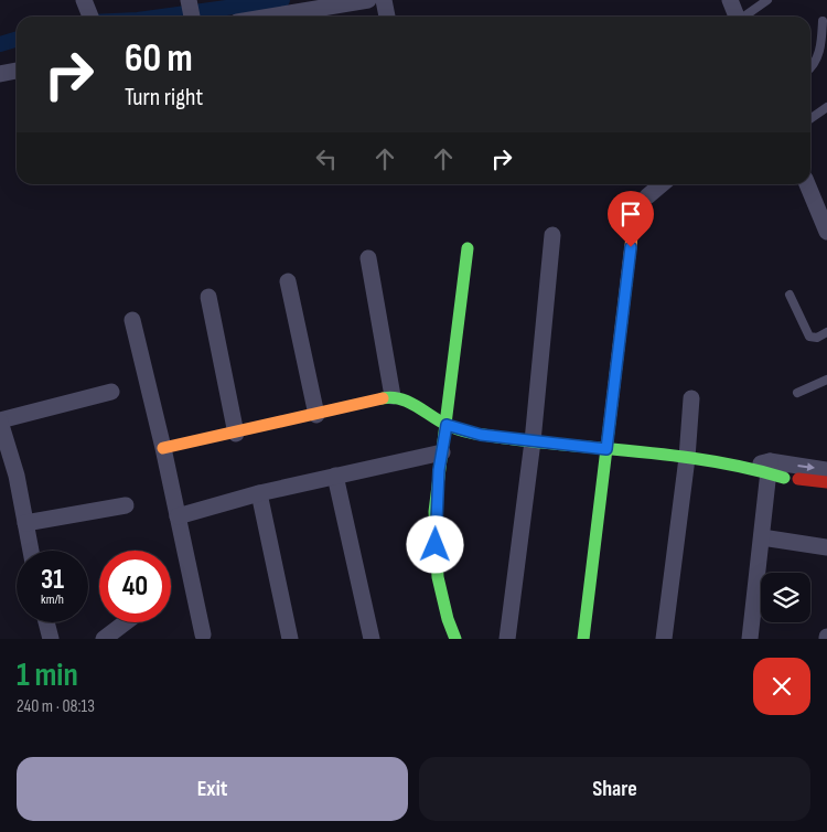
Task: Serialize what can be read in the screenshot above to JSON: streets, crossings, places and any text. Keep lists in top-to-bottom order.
{
  "page": {
    "turn": ["60 m", "Turn right"],
    "speed": "31 km/h",
    "limit": "40",
    "heading": ["1 min", "240 m · 08:13"],
    "buttons": ["Exit", "Share"]
  }
}
